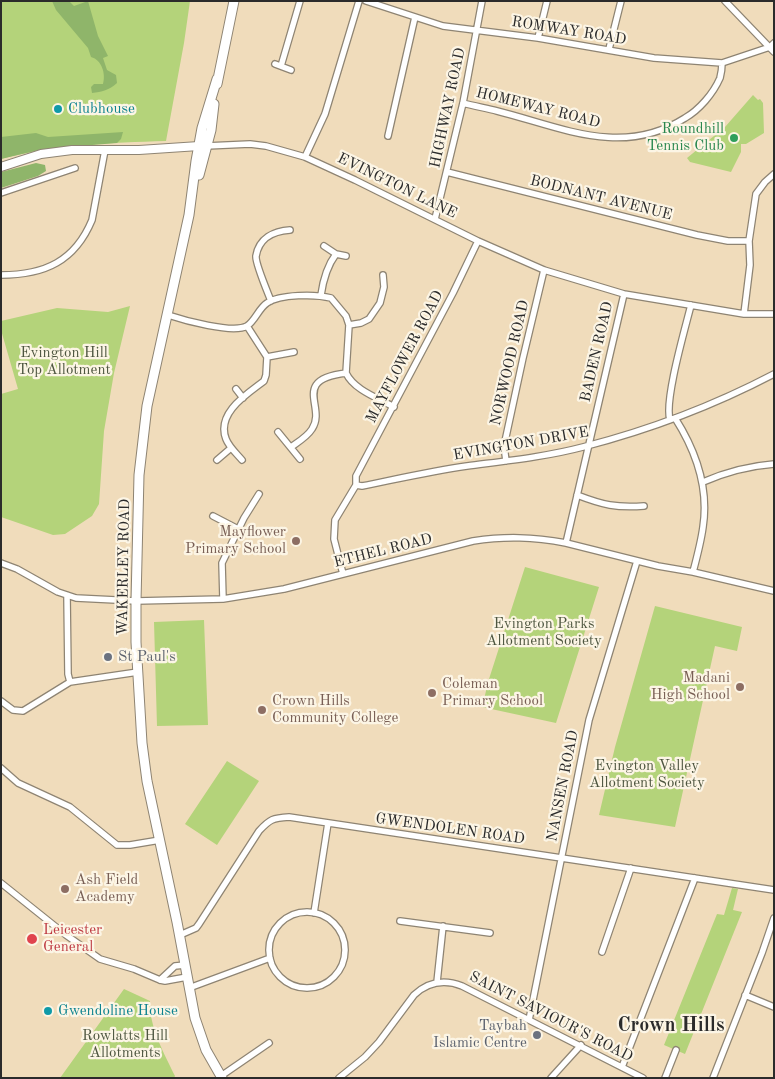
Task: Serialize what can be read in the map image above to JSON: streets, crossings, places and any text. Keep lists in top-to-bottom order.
{
  "streets": {
    "highway": ["WAKERLEY ROAD"],
    "main road": ["EVINGTON LANE"],
    "street": [
      "ROMWAY ROAD",
      "HIGHWAY ROAD",
      "HOMEWAY ROAD",
      "BODNANT AVENUE",
      "BADEN ROAD",
      "MAYFLOWER ROAD",
      "NORWOOD ROAD",
      "EVINGTON DRIVE",
      "ETHEL ROAD",
      "NANSEN ROAD",
      "GWENDOLEN ROAD",
      "SAINT SAVIOUR'S ROAD"
    ]
  },
  "crossings": [
    ["ROMWAY ROAD", "HIGHWAY ROAD"],
    ["ROMWAY ROAD", "HOMEWAY ROAD"],
    ["HIGHWAY ROAD", "HOMEWAY ROAD"],
    ["HIGHWAY ROAD", "EVINGTON LANE"],
    ["HIGHWAY ROAD", "BODNANT AVENUE"],
    ["EVINGTON LANE", "BADEN ROAD"],
    ["EVINGTON LANE", "MAYFLOWER ROAD"],
    ["EVINGTON LANE", "NORWOOD ROAD"],
    ["EVINGTON LANE", "WAKERLEY ROAD"],
    ["BADEN ROAD", "EVINGTON DRIVE"],
    ["BADEN ROAD", "ETHEL ROAD"],
    ["MAYFLOWER ROAD", "EVINGTON DRIVE"],
    ["NORWOOD ROAD", "EVINGTON DRIVE"],
    ["ETHEL ROAD", "WAKERLEY ROAD"],
    ["ETHEL ROAD", "NANSEN ROAD"],
    ["WAKERLEY ROAD", "GWENDOLEN ROAD"],
    ["NANSEN ROAD", "GWENDOLEN ROAD"],
    ["NANSEN ROAD", "SAINT SAVIOUR'S ROAD"]
  ],
  "districts": ["Crown Hills"],
  "parks": [
    "Evington Hill Top Allotment",
    "Evington Parks Allotment Society",
    "Evington Valley Allotment Society",
    "Rowlatts Hill Allotments"
  ],
  "places": [
    "Clubhouse",
    "Roundhill Tennis Club",
    "Mayflower Primary School",
    "St Paul's",
    "Madani High School",
    "Coleman Primary School",
    "Crown Hills Community College",
    "Ash Field Academy",
    "Leicester General",
    "Gwendoline House",
    "Taybah Islamic Centre"
  ]
}
